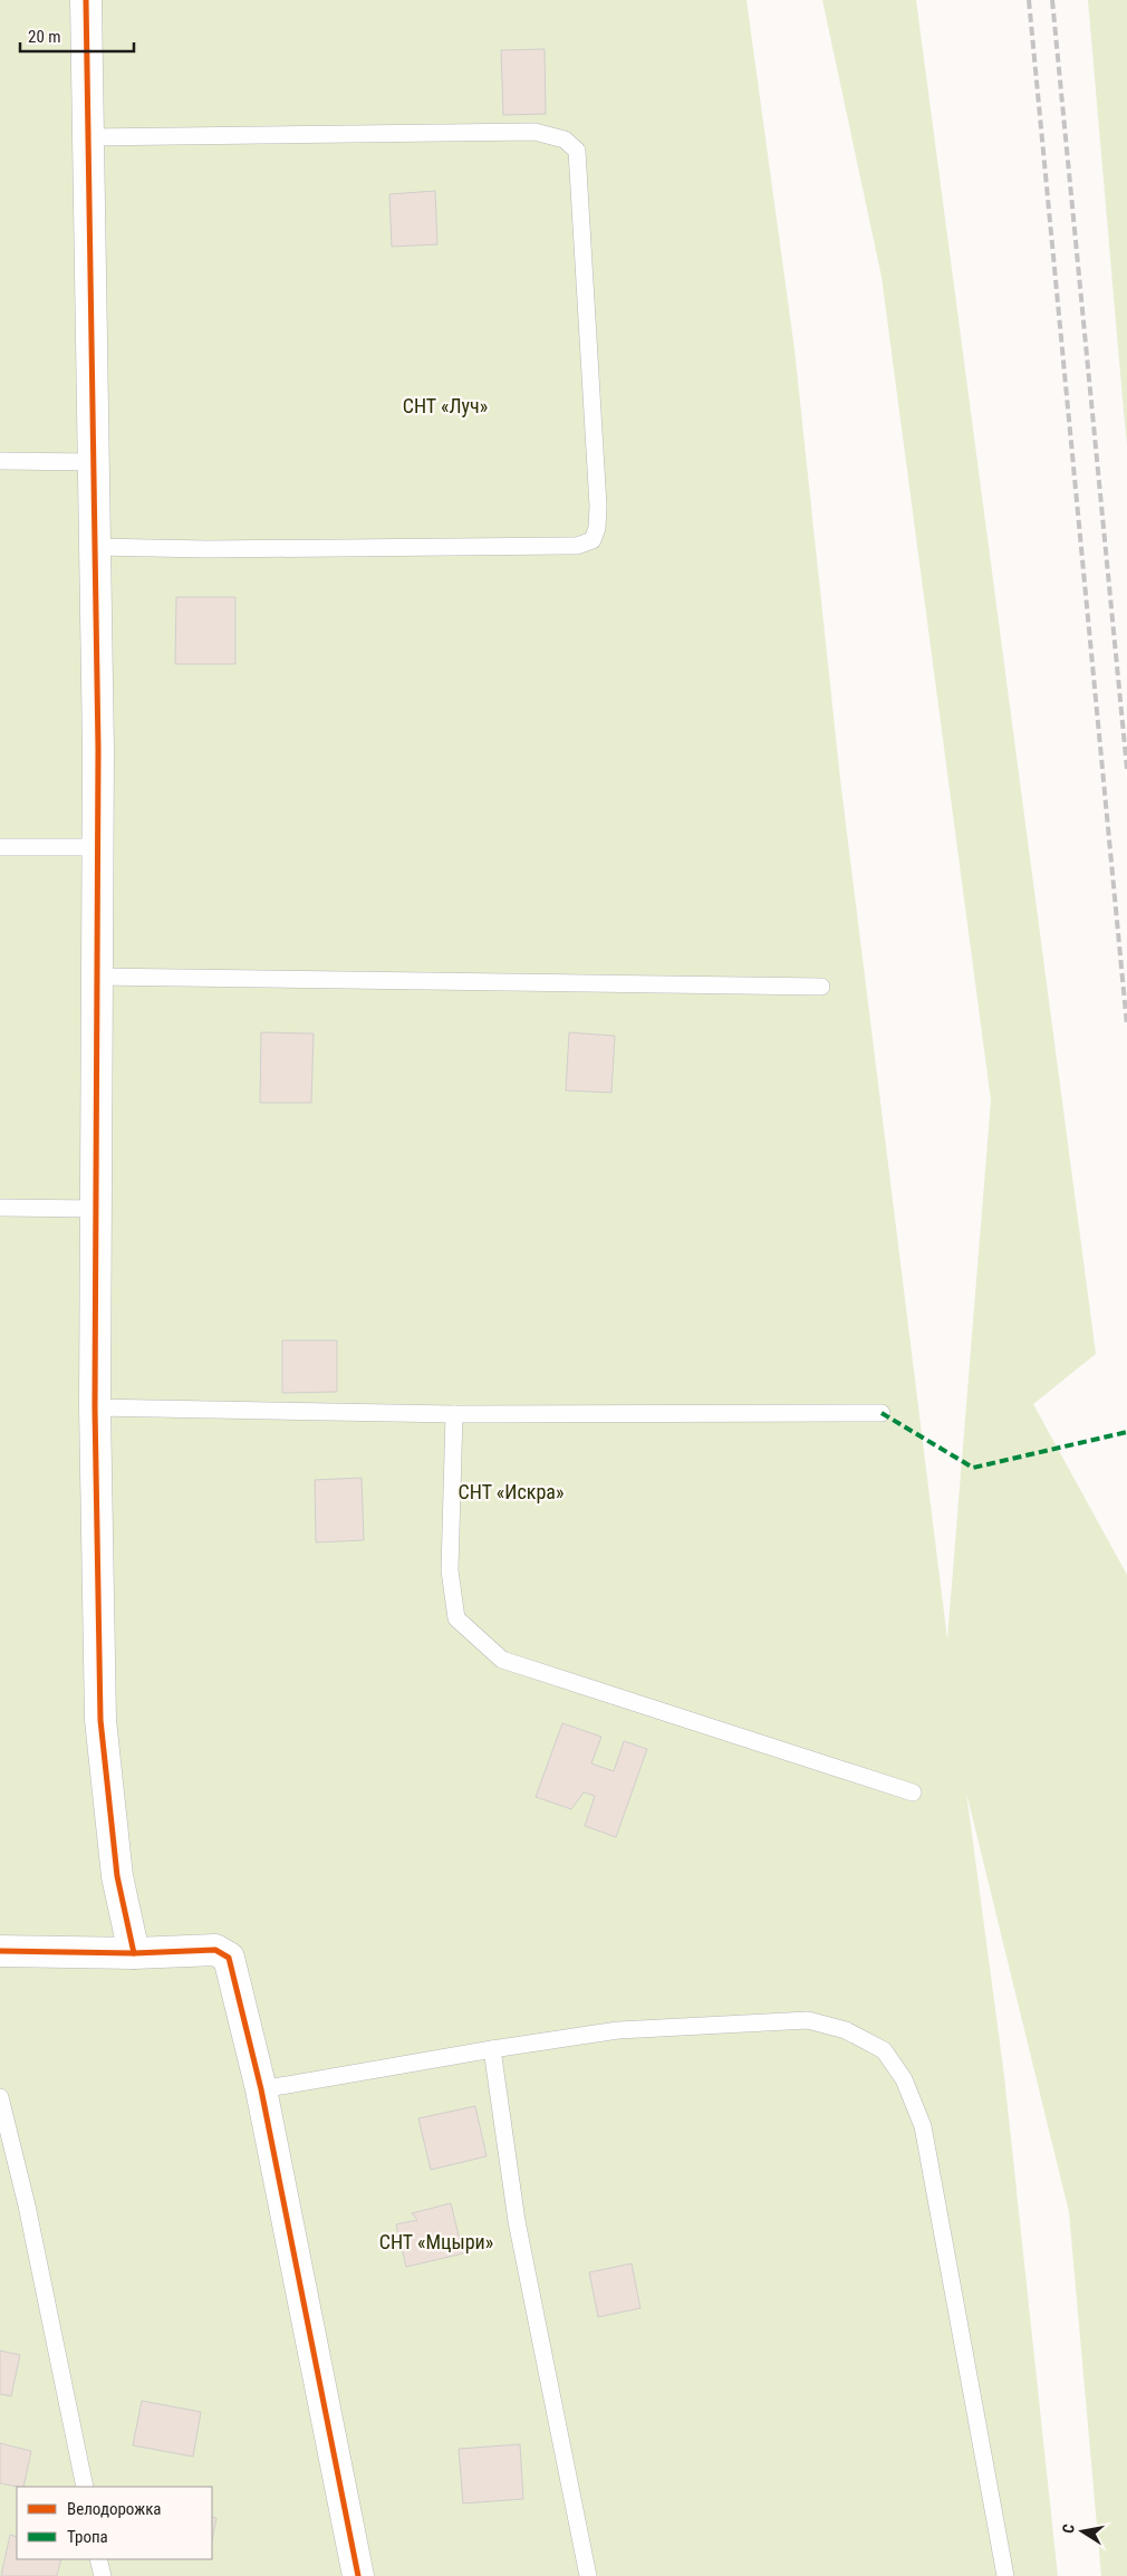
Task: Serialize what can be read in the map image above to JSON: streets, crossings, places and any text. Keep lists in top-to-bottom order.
{
  "parks": ["СНТ «Луч»", "СНТ «Искра»", "СНТ «Мцыри»"],
  "legend": ["Велодорожка", "Тропа"],
  "scale_bar": "20 m",
  "north": "left"
}
